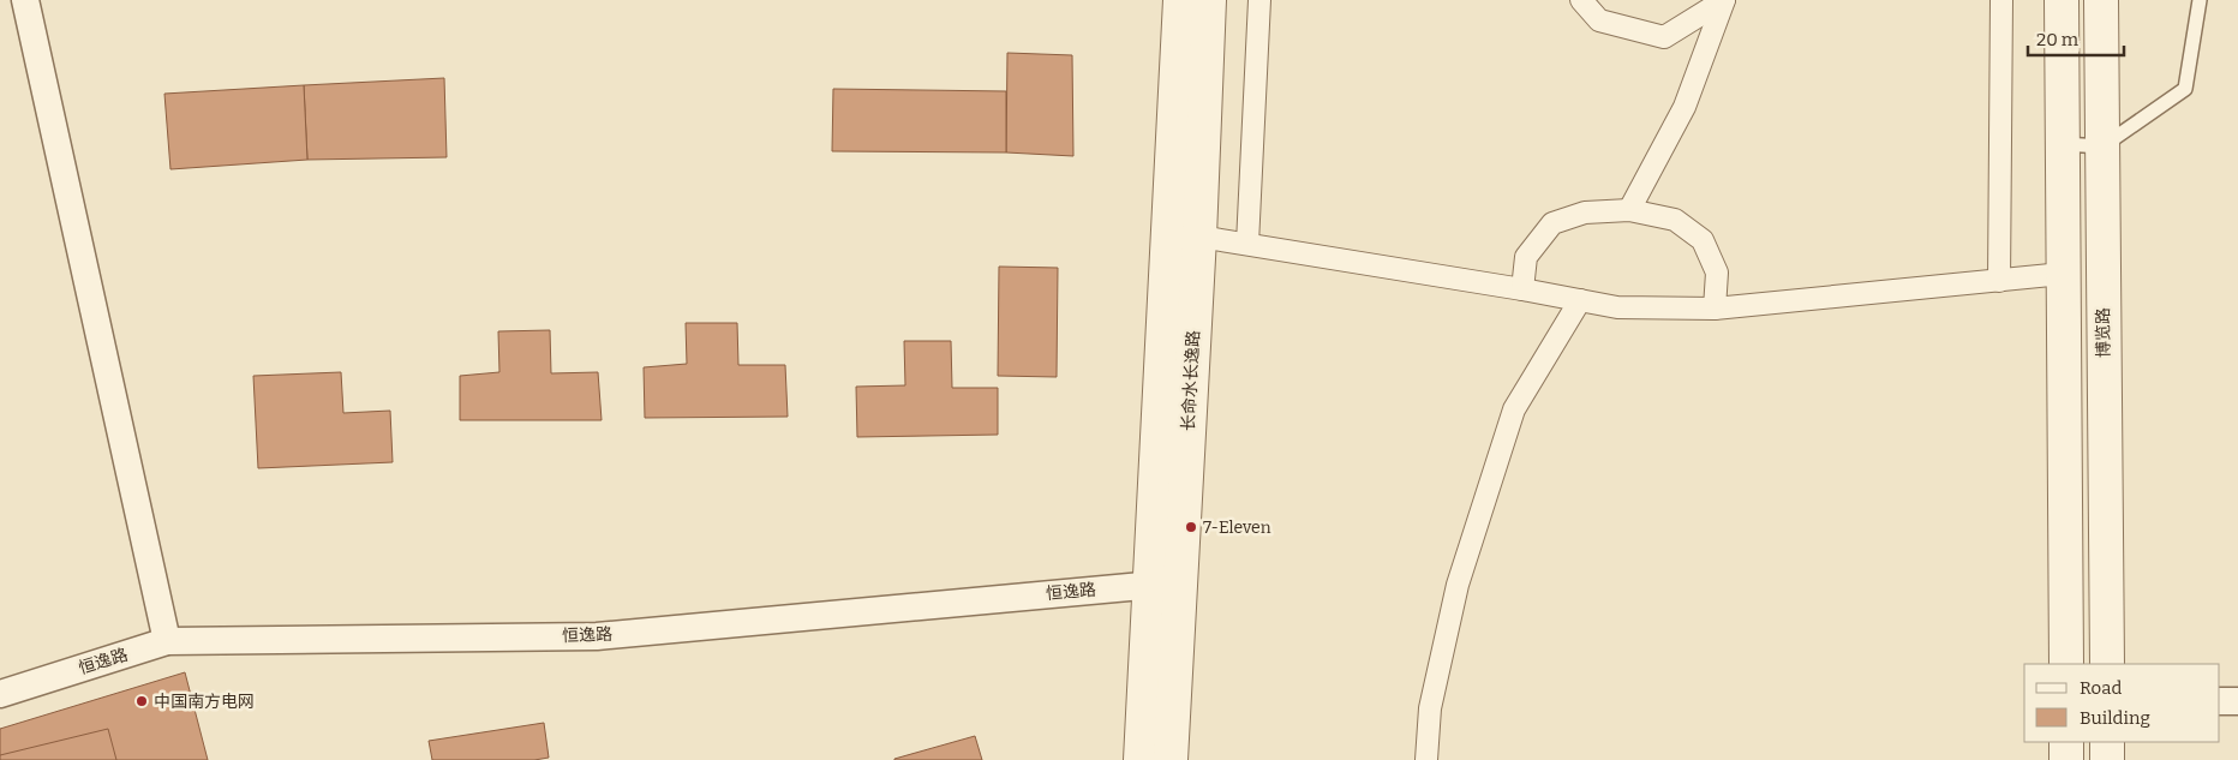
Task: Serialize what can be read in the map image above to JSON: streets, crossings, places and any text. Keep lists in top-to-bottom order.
{
  "streets": {
    "street": ["博览路", "长命水长逸路", "恒逸路"]
  },
  "crossings": [
    ["长命水长逸路", "恒逸路"]
  ],
  "places": ["7-Eleven", "中国南方电网"],
  "legend": ["Road", "Building"],
  "scale_bar": "20 m"
}
